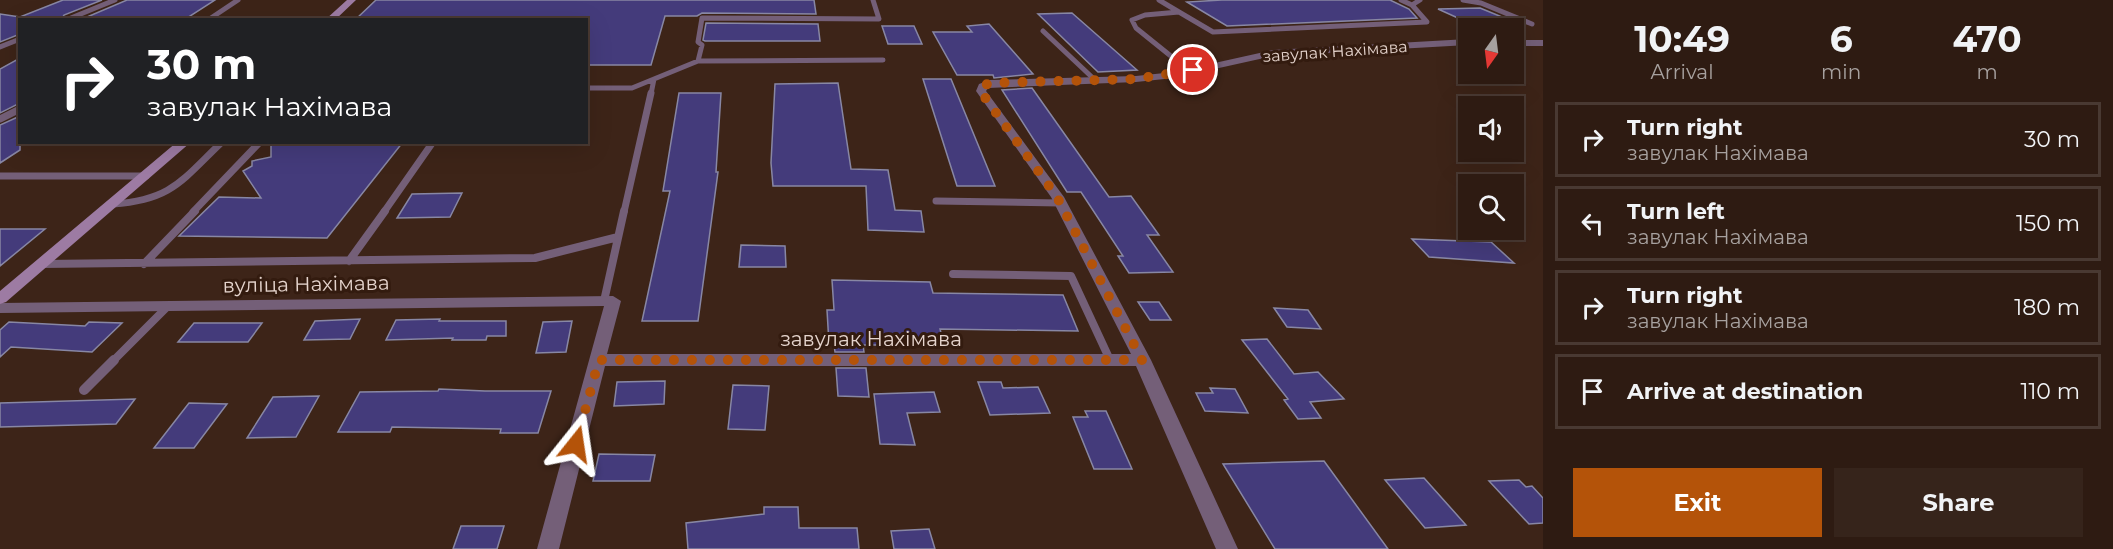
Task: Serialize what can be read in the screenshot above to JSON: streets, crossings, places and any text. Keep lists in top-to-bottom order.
{
  "streets": {
    "street": ["завулак Нахімава", "вуліца Нахімава"]
  },
  "north": "bottom",
  "page": {
    "eta": [
      "10:49",
      "Arrival",
      "6",
      "min",
      "470",
      "m"
    ],
    "turn": ["30 m", "завулак Нахімава"],
    "list": [
      {
        "name": "Turn right",
        "note": "завулак Нахімава",
        "value": "30 m"
      },
      {
        "name": "Turn left",
        "note": "завулак Нахімава",
        "value": "150 m"
      },
      {
        "name": "Turn right",
        "note": "завулак Нахімава",
        "value": "180 m"
      },
      {
        "name": "Arrive at destination",
        "value": "110 m"
      }
    ],
    "buttons": ["Exit", "Share"]
  }
}
